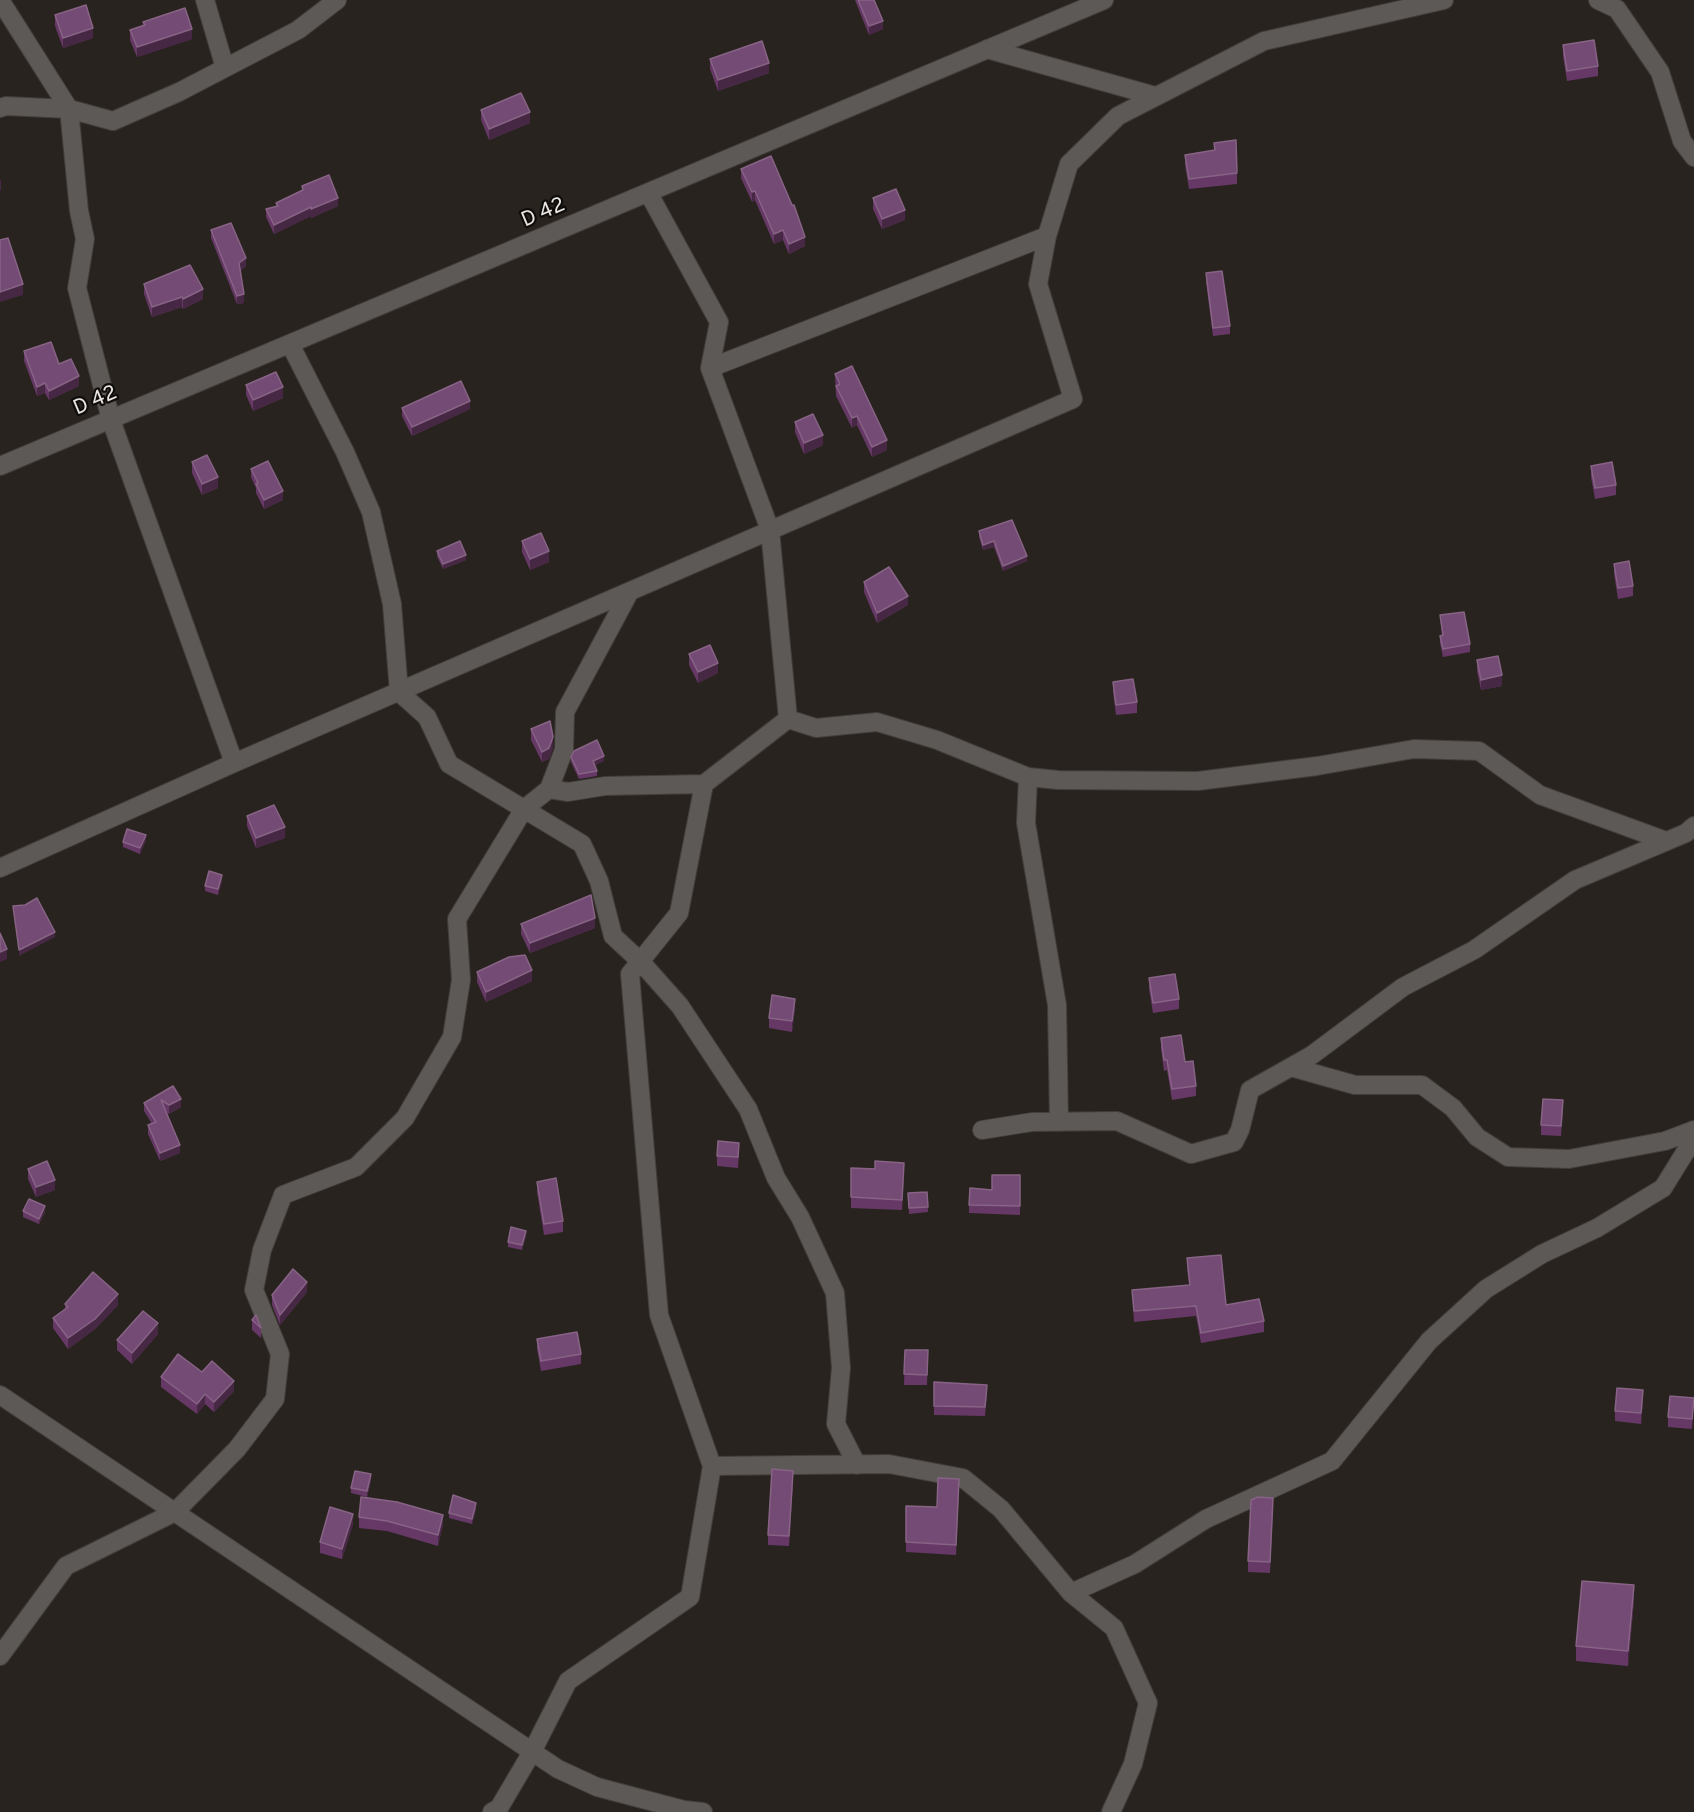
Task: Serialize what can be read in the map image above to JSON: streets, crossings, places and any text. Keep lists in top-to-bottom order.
{
  "streets": {
    "street": ["D 42"]
  }
}
